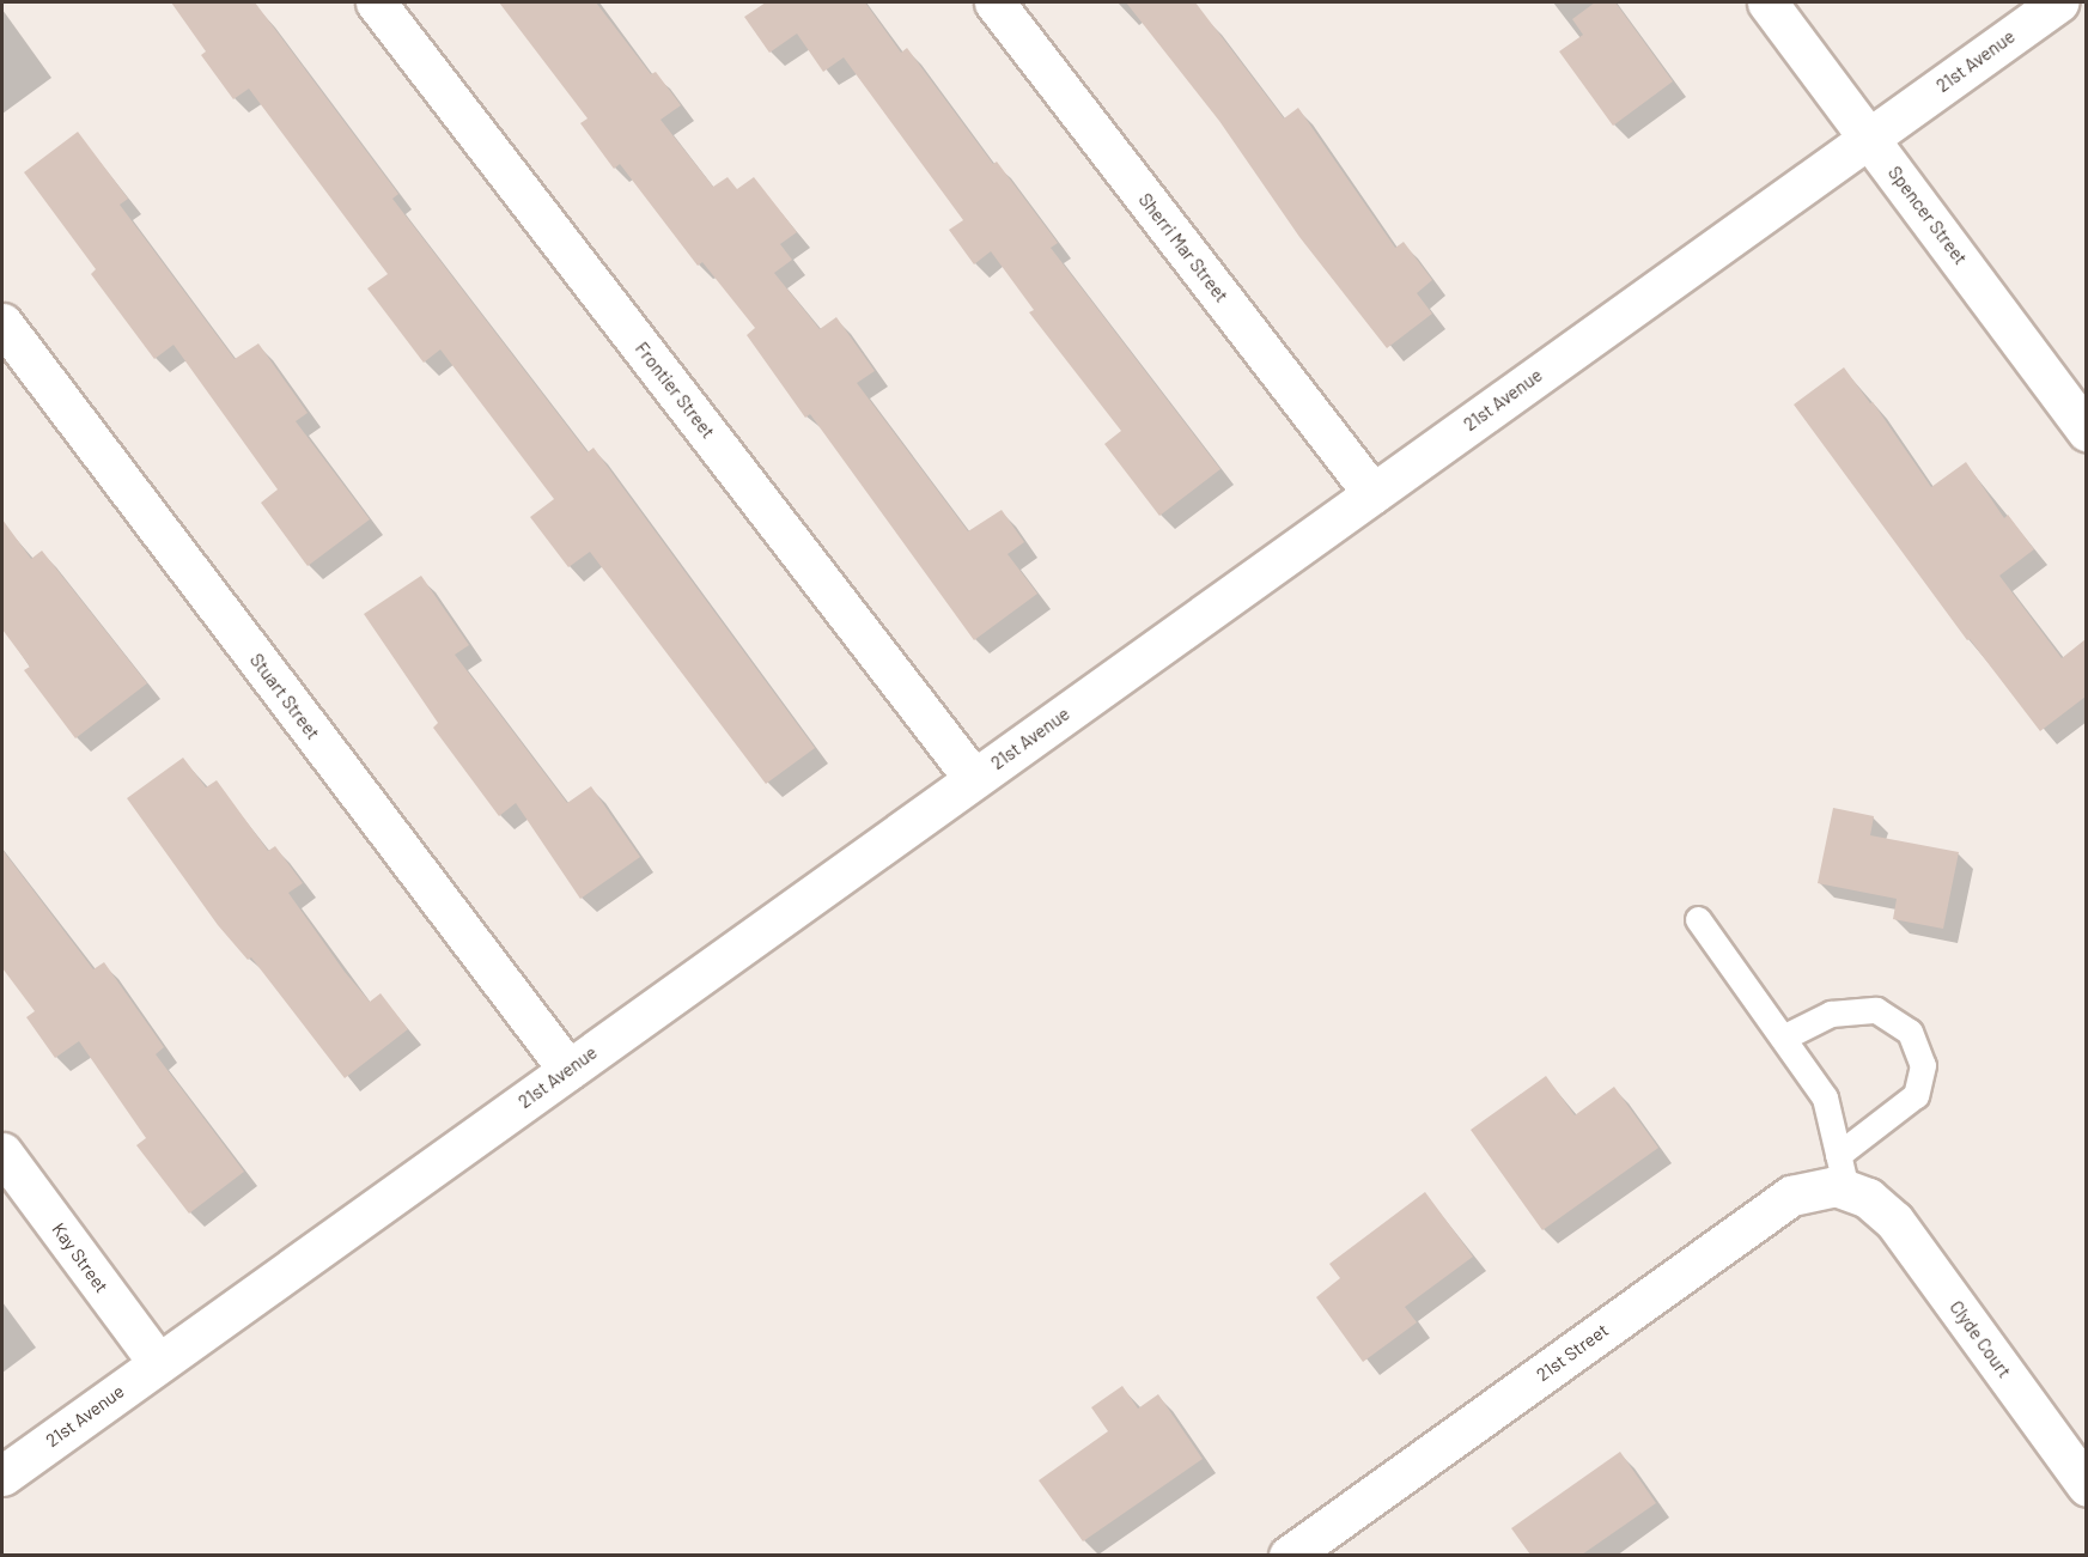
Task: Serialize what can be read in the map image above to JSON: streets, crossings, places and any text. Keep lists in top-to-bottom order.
{
  "streets": {
    "street": [
      "21st Avenue",
      "Spencer Street",
      "Sherri Mar Street",
      "Frontier Street",
      "Stuart Street",
      "Kay Street",
      "Clyde Court",
      "21st Street"
    ]
  },
  "crossings": [
    ["21st Avenue", "Spencer Street"],
    ["21st Avenue", "Sherri Mar Street"],
    ["21st Avenue", "Frontier Street"],
    ["21st Avenue", "Stuart Street"],
    ["21st Avenue", "Kay Street"],
    ["Clyde Court", "21st Street"]
  ]
}
